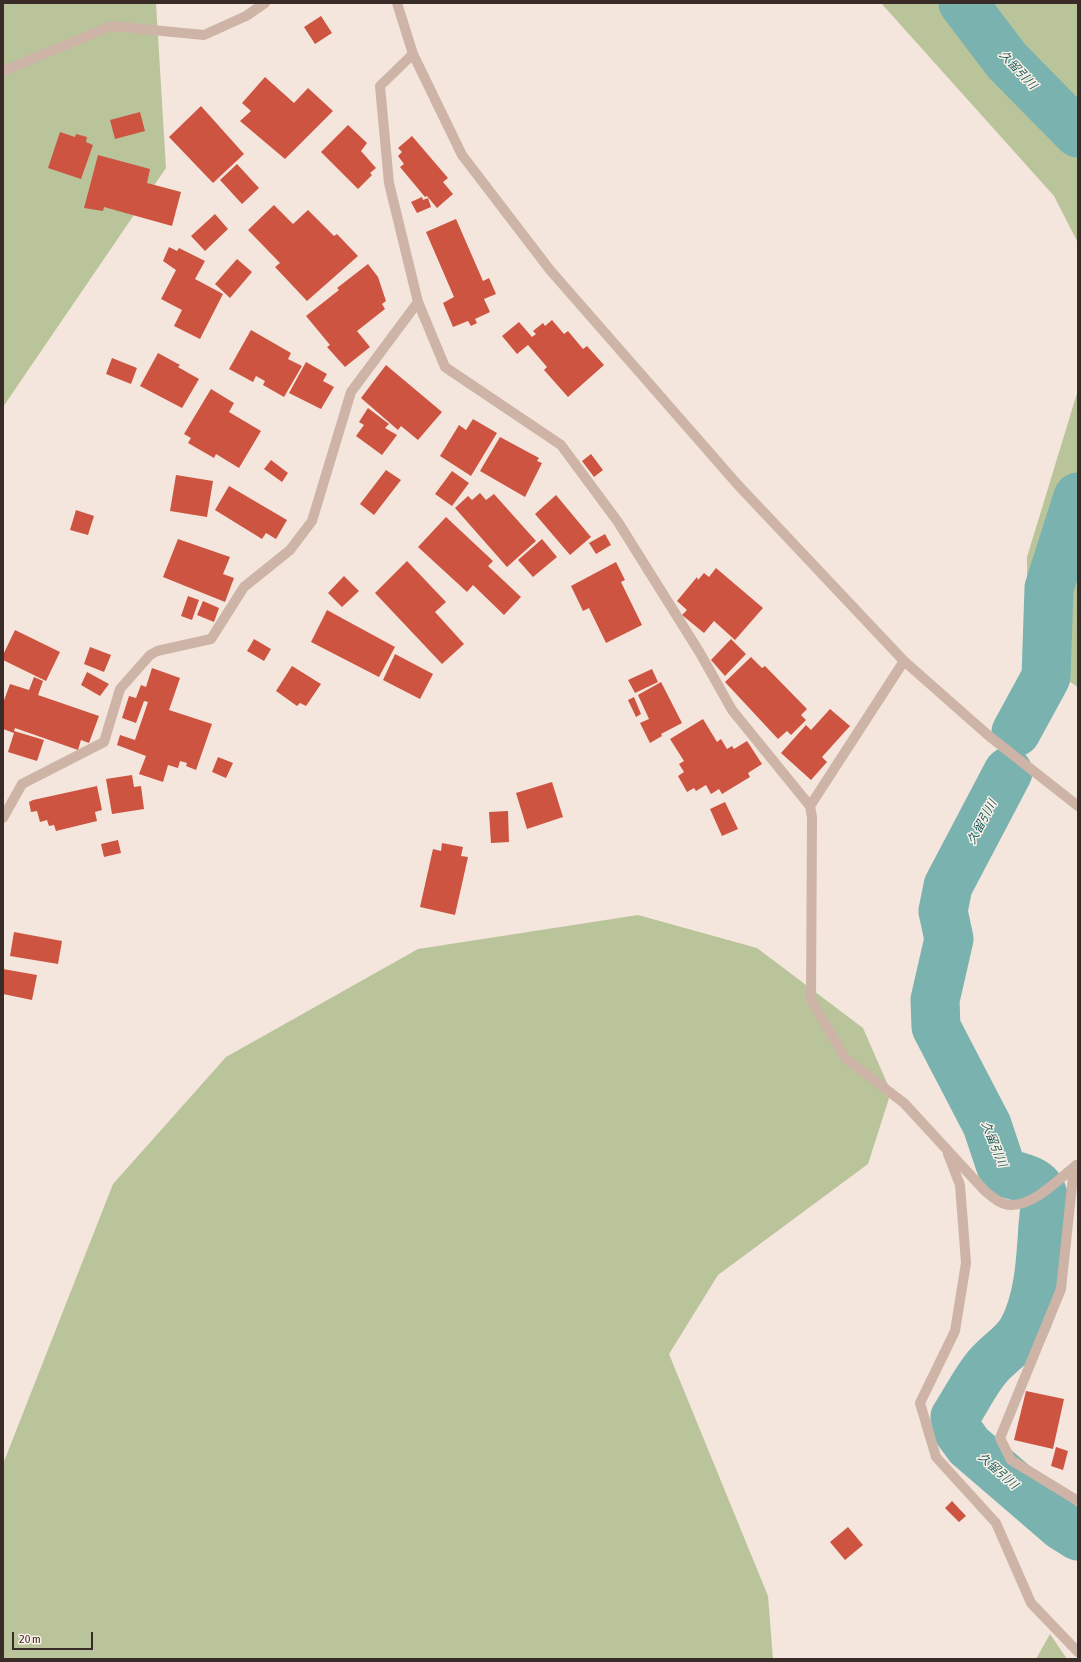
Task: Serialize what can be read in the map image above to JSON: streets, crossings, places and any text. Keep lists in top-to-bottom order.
{
  "water": ["久留引川"],
  "scale_bar": "20 m"
}
